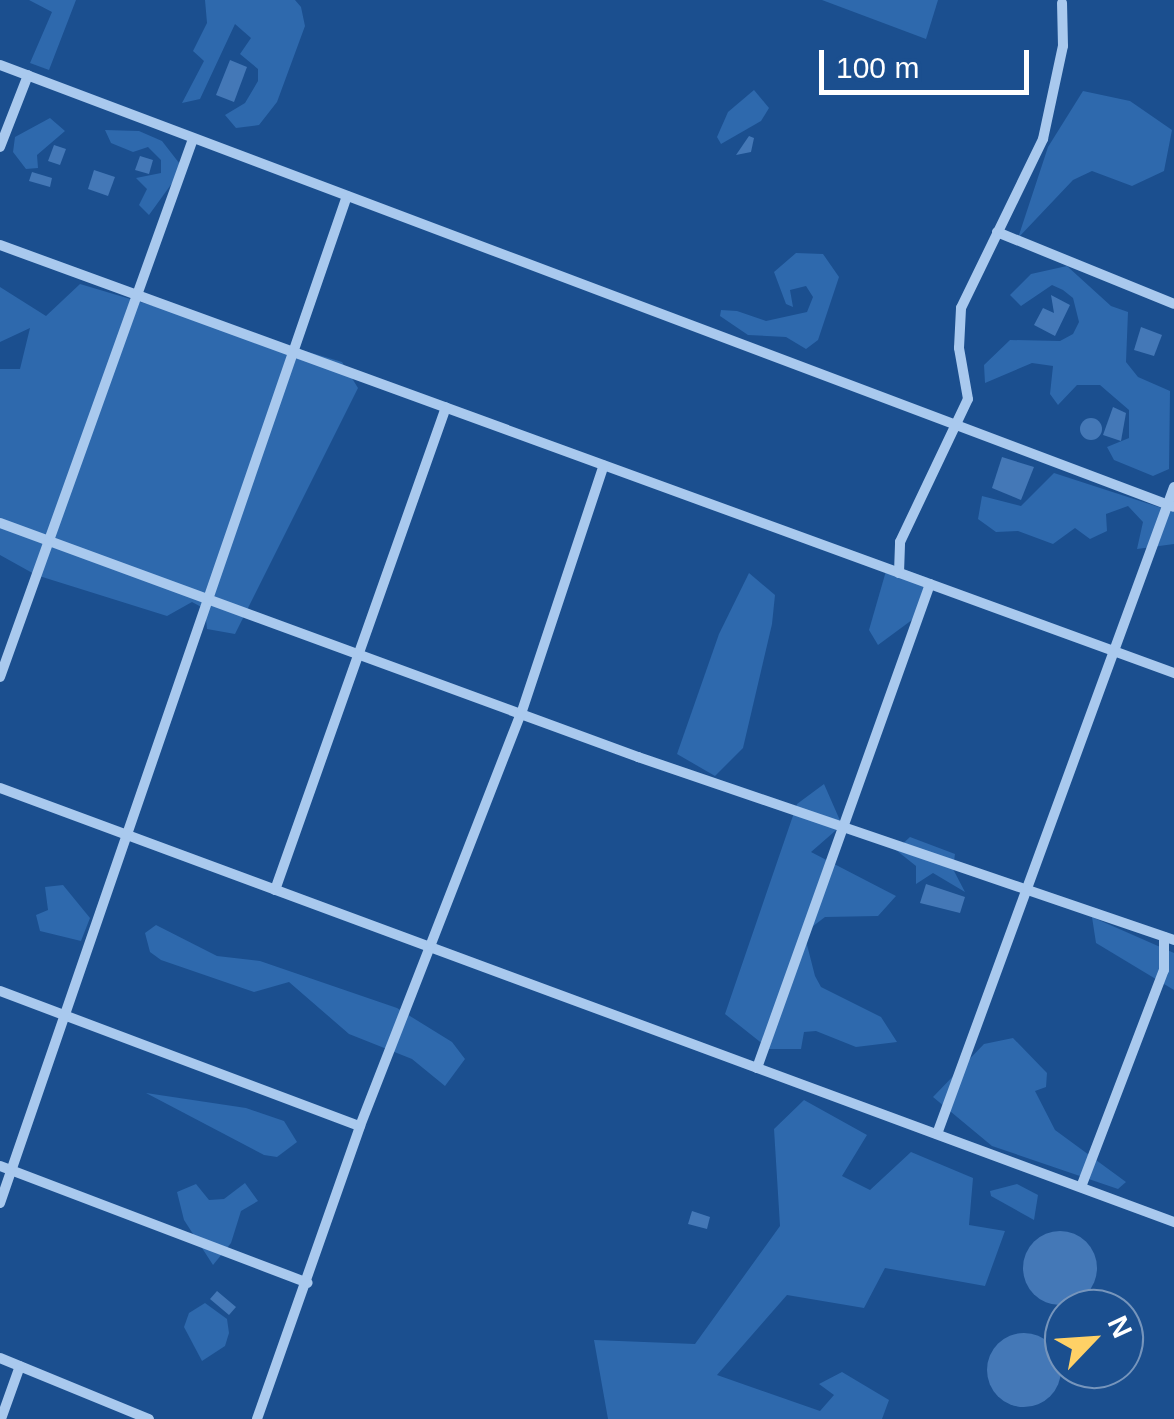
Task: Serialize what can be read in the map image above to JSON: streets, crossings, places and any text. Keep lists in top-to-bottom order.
{
  "scale_bar": "100 m",
  "north": "top right"
}
